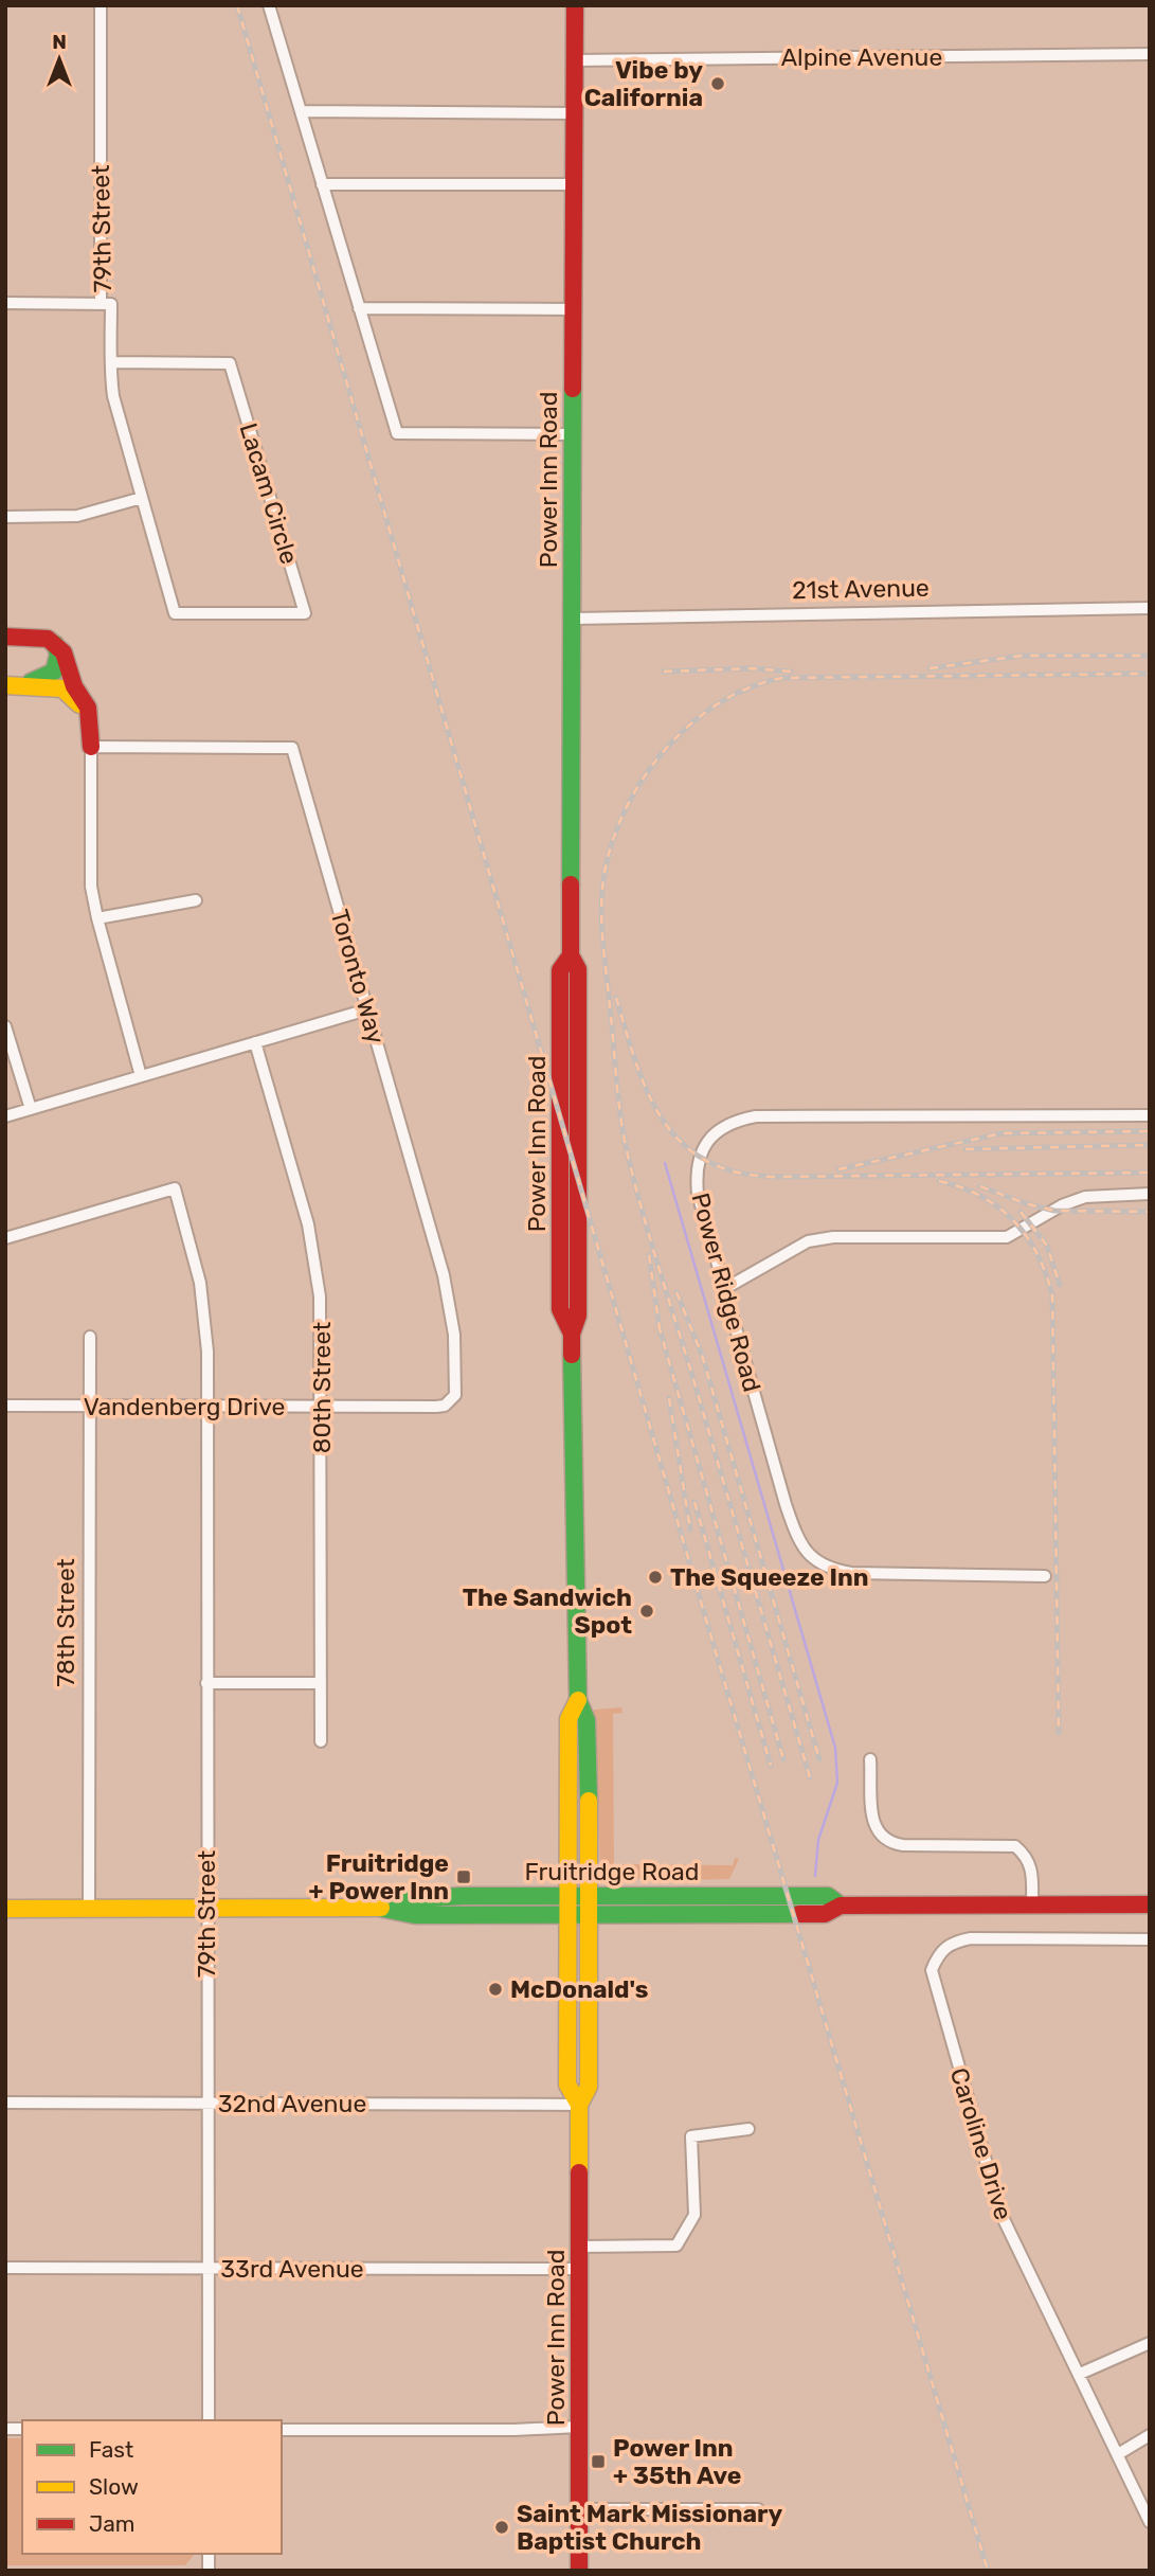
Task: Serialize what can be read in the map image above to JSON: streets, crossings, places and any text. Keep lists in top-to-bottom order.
{
  "streets": {
    "main road": ["Power Inn Road", "Fruitridge Road"],
    "street": [
      "Alpine Avenue",
      "79th Street",
      "Lacam Circle",
      "21st Avenue",
      "Toronto Way",
      "Power Ridge Road",
      "80th Street",
      "Vandenberg Drive",
      "78th Street",
      "32nd Avenue",
      "Caroline Drive",
      "33rd Avenue"
    ]
  },
  "crossings": [
    ["Alpine Avenue", "Power Inn Road"],
    ["79th Street", "Lacam Circle"],
    ["79th Street", "Vandenberg Drive"],
    ["79th Street", "Fruitridge Road"],
    ["79th Street", "32nd Avenue"],
    ["79th Street", "33rd Avenue"],
    ["Power Inn Road", "21st Avenue"],
    ["Power Inn Road", "Fruitridge Road"],
    ["Power Inn Road", "32nd Avenue"],
    ["Power Inn Road", "33rd Avenue"],
    ["Toronto Way", "Vandenberg Drive"],
    ["80th Street", "Vandenberg Drive"],
    ["Vandenberg Drive", "78th Street"],
    ["78th Street", "Fruitridge Road"]
  ],
  "places": {
    "other": [
      "Vibe by California",
      "The Squeeze Inn",
      "The Sandwich Spot",
      "McDonald's",
      "Saint Mark Missionary Baptist Church"
    ],
    "transit": ["Fruitridge + Power Inn", "Power Inn + 35th Ave"]
  },
  "legend": ["Fast", "Slow", "Jam"],
  "north": "top"
}
